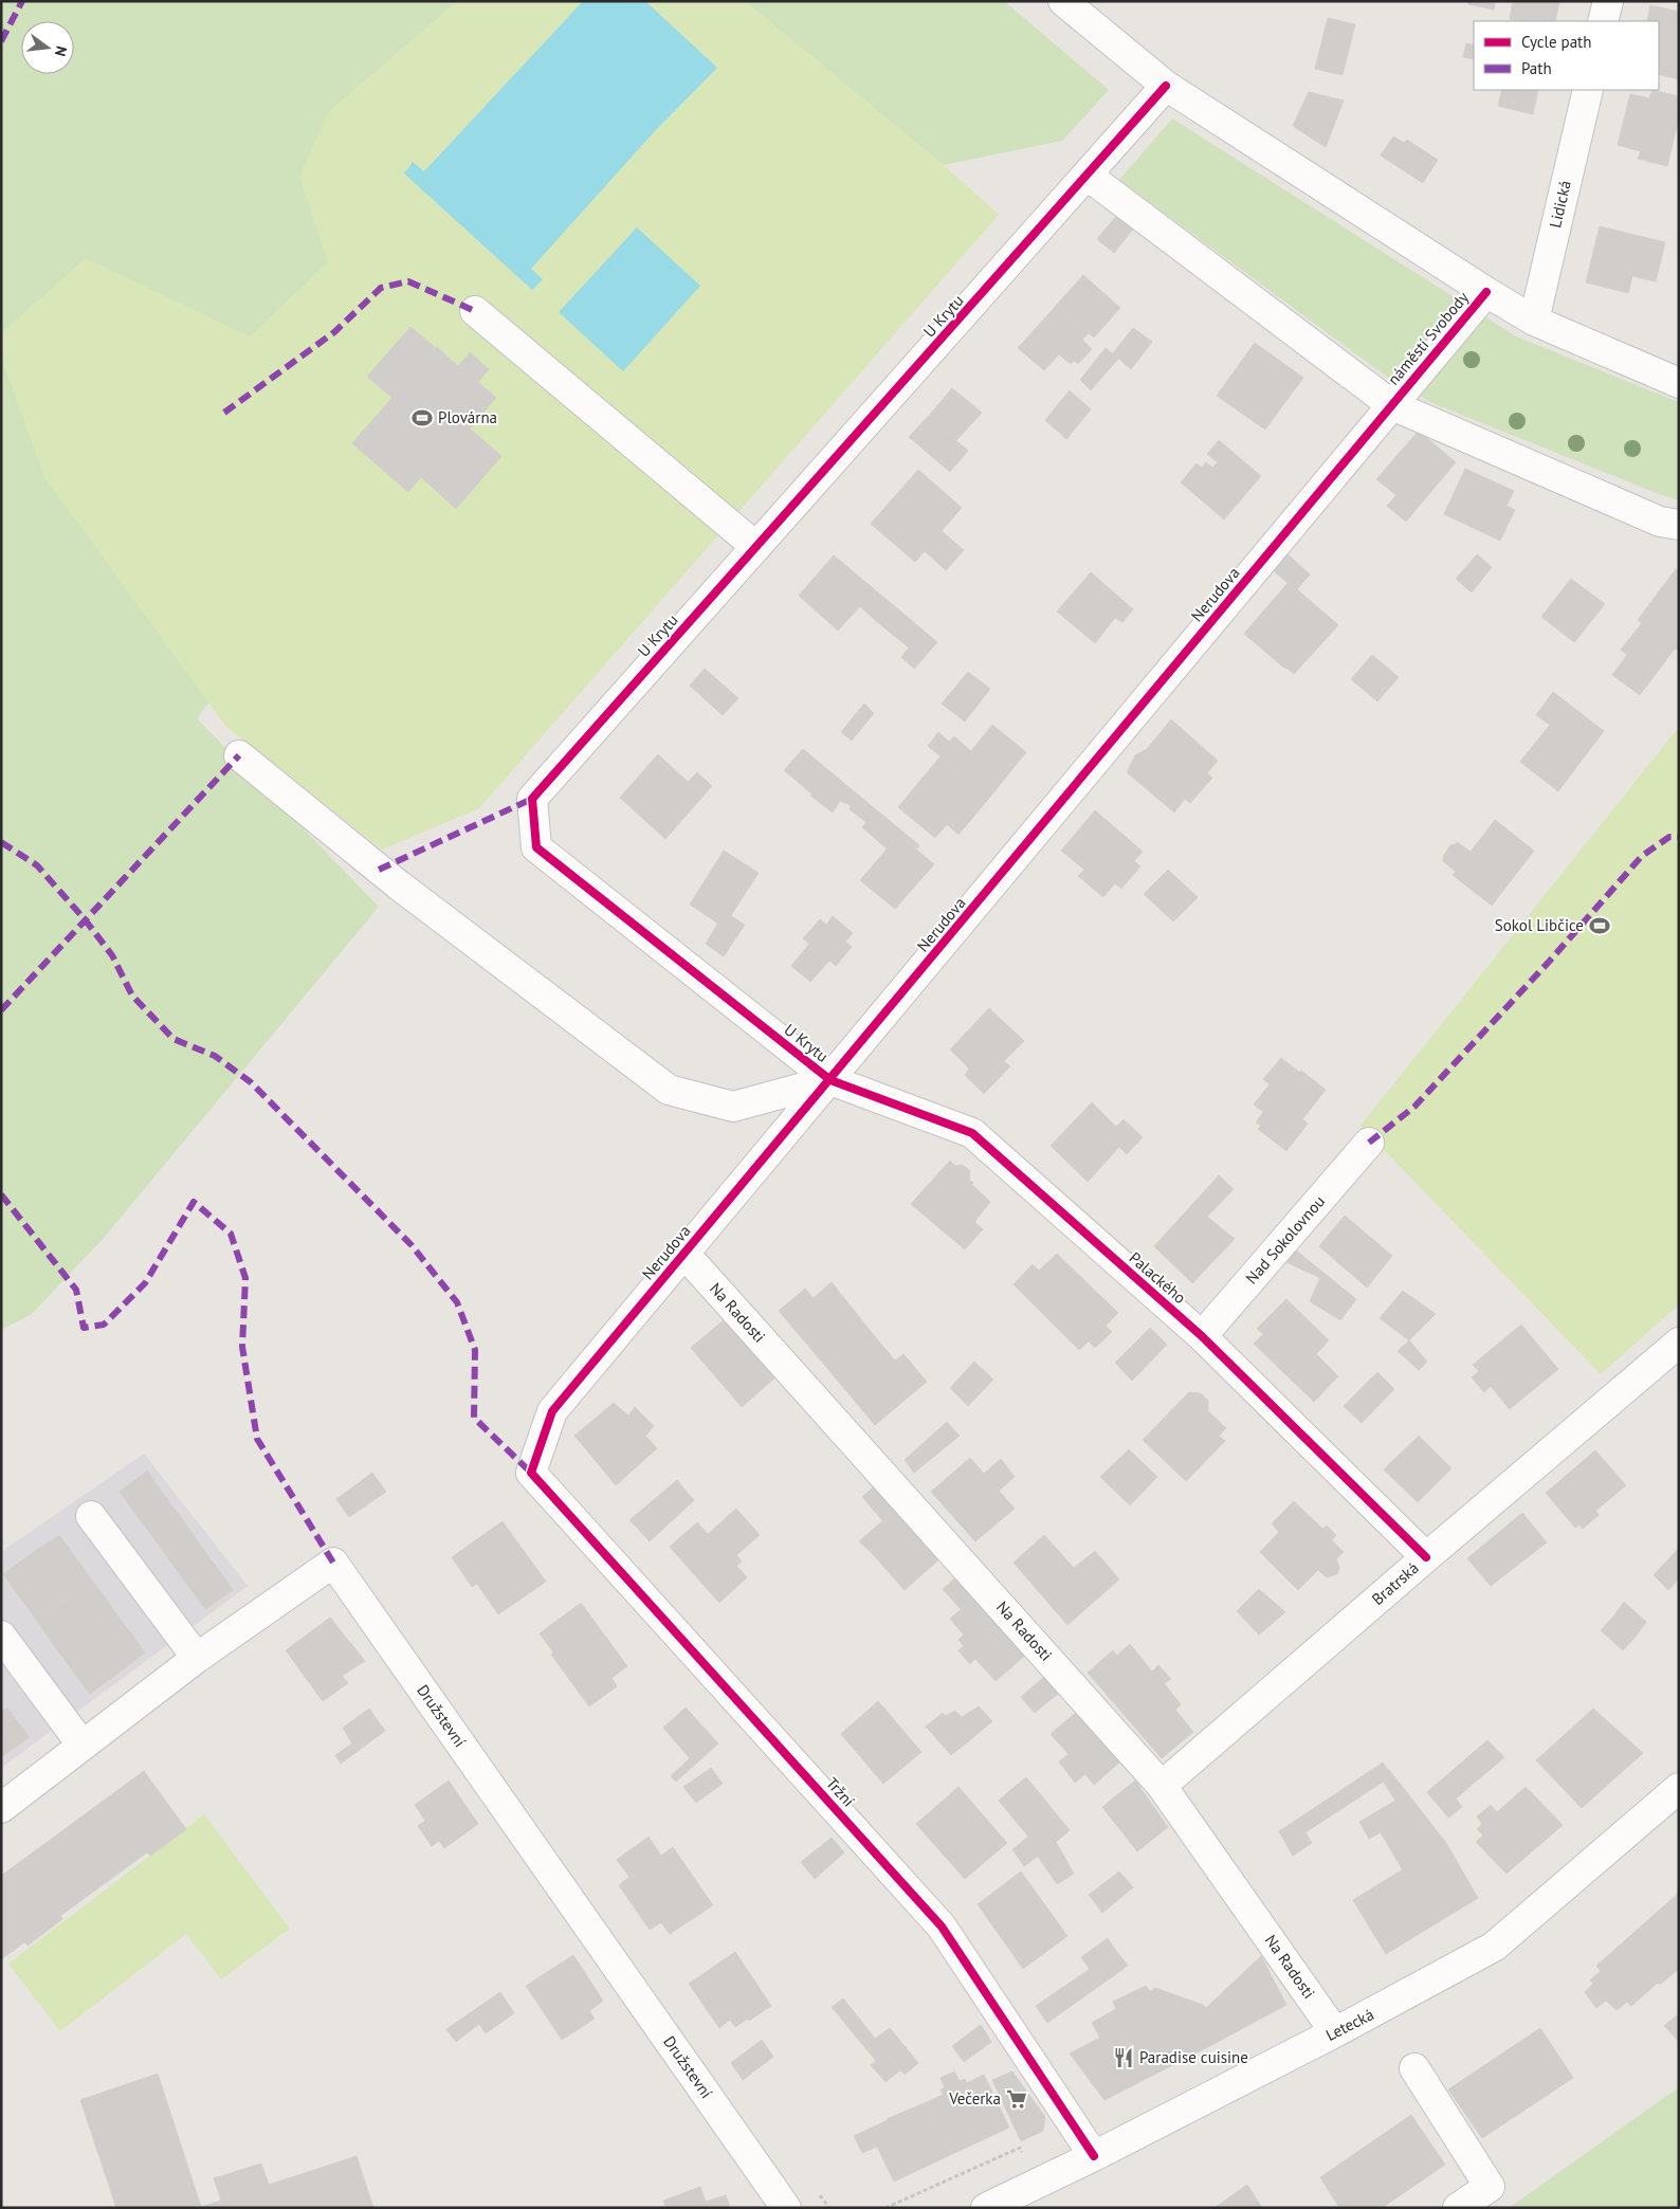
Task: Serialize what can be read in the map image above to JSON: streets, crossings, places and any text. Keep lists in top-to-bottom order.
{
  "streets": {
    "street": [
      "Lidická",
      "U Krytu",
      "náměstí Svobody",
      "Nerudova",
      "Nad Sokolovnou",
      "Palackého",
      "Na Radosti",
      "Bratrská",
      "Družstevní",
      "Tržní",
      "Letecká"
    ]
  },
  "crossings": [
    ["Lidická", "náměstí Svobody"],
    ["U Krytu", "náměstí Svobody"],
    ["U Krytu", "Nerudova"],
    ["U Krytu", "Palackého"],
    ["náměstí Svobody", "Nerudova"],
    ["Nerudova", "Palackého"],
    ["Nerudova", "Na Radosti"],
    ["Nerudova", "Tržní"],
    ["Nad Sokolovnou", "Palackého"],
    ["Palackého", "Bratrská"],
    ["Na Radosti", "Bratrská"],
    ["Na Radosti", "Letecká"],
    ["Tržní", "Letecká"]
  ],
  "places": {
    "sports": ["Plovárna", "Sokol Libčice"],
    "restaurant": ["Paradise cuisine"],
    "supermarket": ["Večerka"]
  },
  "legend": ["Cycle path", "Path"],
  "north": "right"
}
